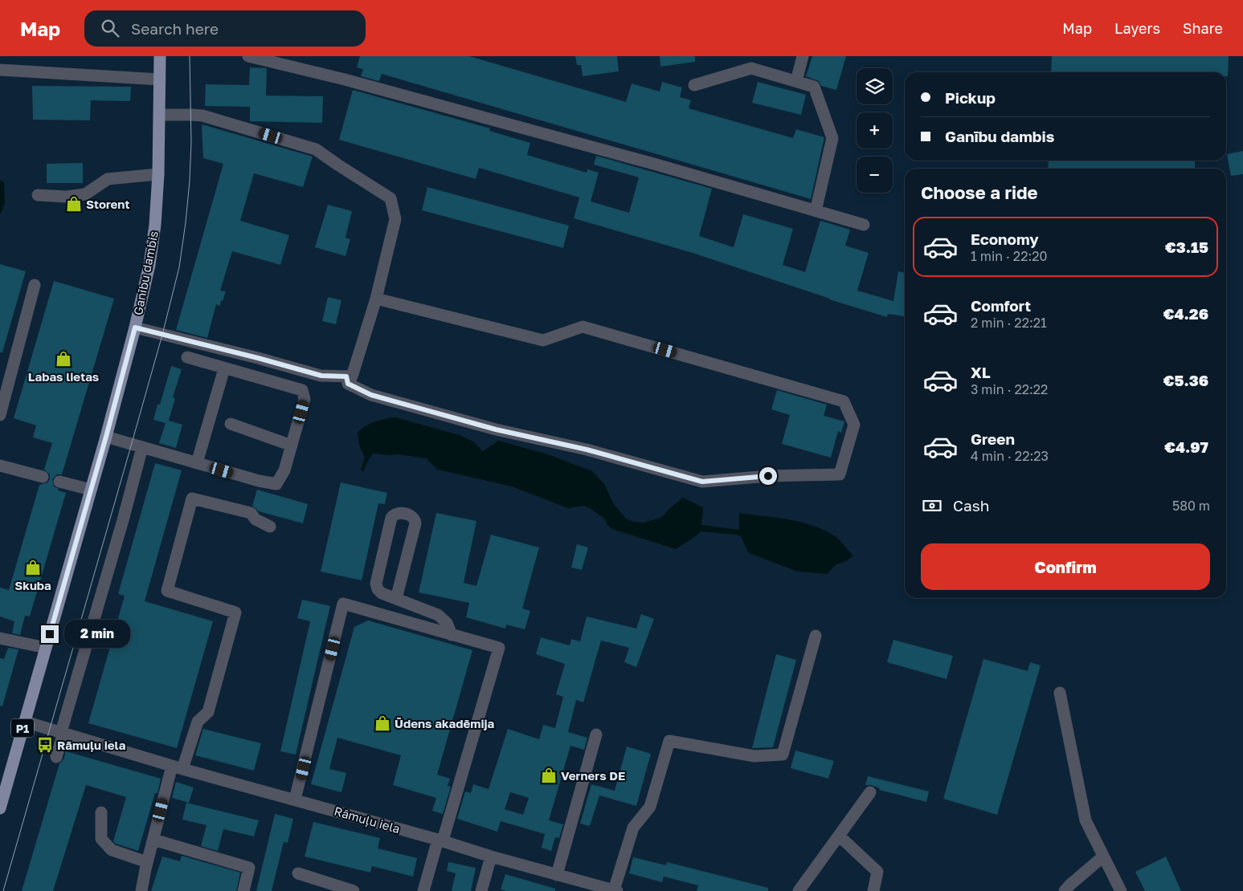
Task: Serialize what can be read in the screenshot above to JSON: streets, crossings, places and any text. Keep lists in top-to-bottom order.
{
  "streets": {
    "main road": ["Ganību dambis", "P1"],
    "street": ["Rāmuļu iela"]
  },
  "crossings": [
    ["Ganību dambis", "Rāmuļu iela"]
  ],
  "places": {
    "shop": [
      "Storent",
      "Labas lietas",
      "Skuba",
      "Ūdens akadēmija",
      "Verners DE"
    ],
    "bus stop": ["Rāmuļu iela"]
  },
  "page": {
    "header": "Map",
    "search": "Search here",
    "nav": ["Map", "Layers", "Share"],
    "map_buttons": ["+", "−"],
    "banner": ["Pickup", "Ganību dambis"],
    "heading": "Choose a ride",
    "list": [
      {
        "name": "Economy",
        "note": "1 min · 22:20",
        "value": "€3.15"
      },
      {
        "name": "Comfort",
        "note": "2 min · 22:21",
        "value": "€4.26"
      },
      {
        "name": "XL",
        "note": "3 min · 22:22",
        "value": "€5.36"
      },
      {
        "name": "Green",
        "note": "4 min · 22:23",
        "value": "€4.97"
      }
    ],
    "pay": ["Cash", "580 m"],
    "buttons": "Confirm",
    "bubble": "2 min"
  }
}
